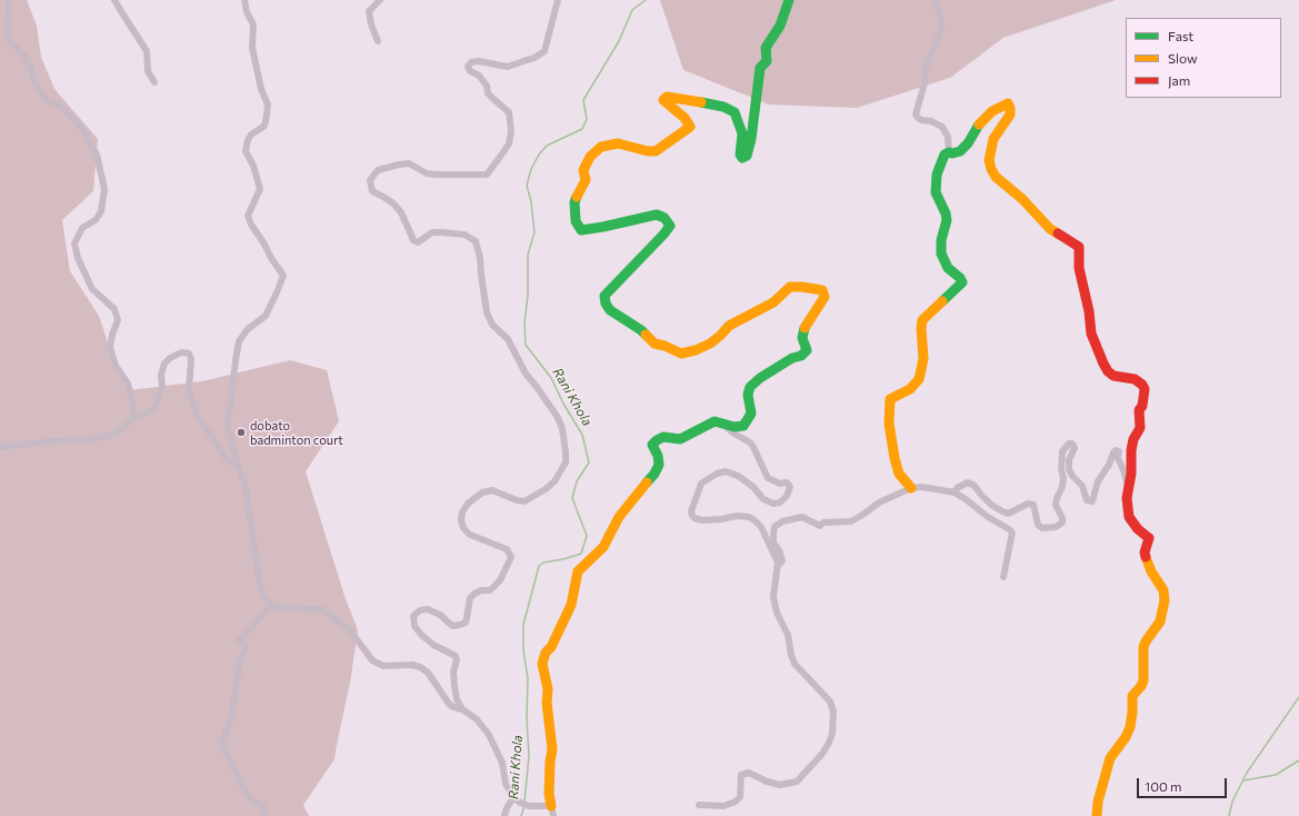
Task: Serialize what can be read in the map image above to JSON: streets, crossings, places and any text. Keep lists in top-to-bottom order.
{
  "water": ["Rani Khola"],
  "places": ["dobato badminton court"],
  "legend": ["Fast", "Slow", "Jam"],
  "scale_bar": "100 m"
}
